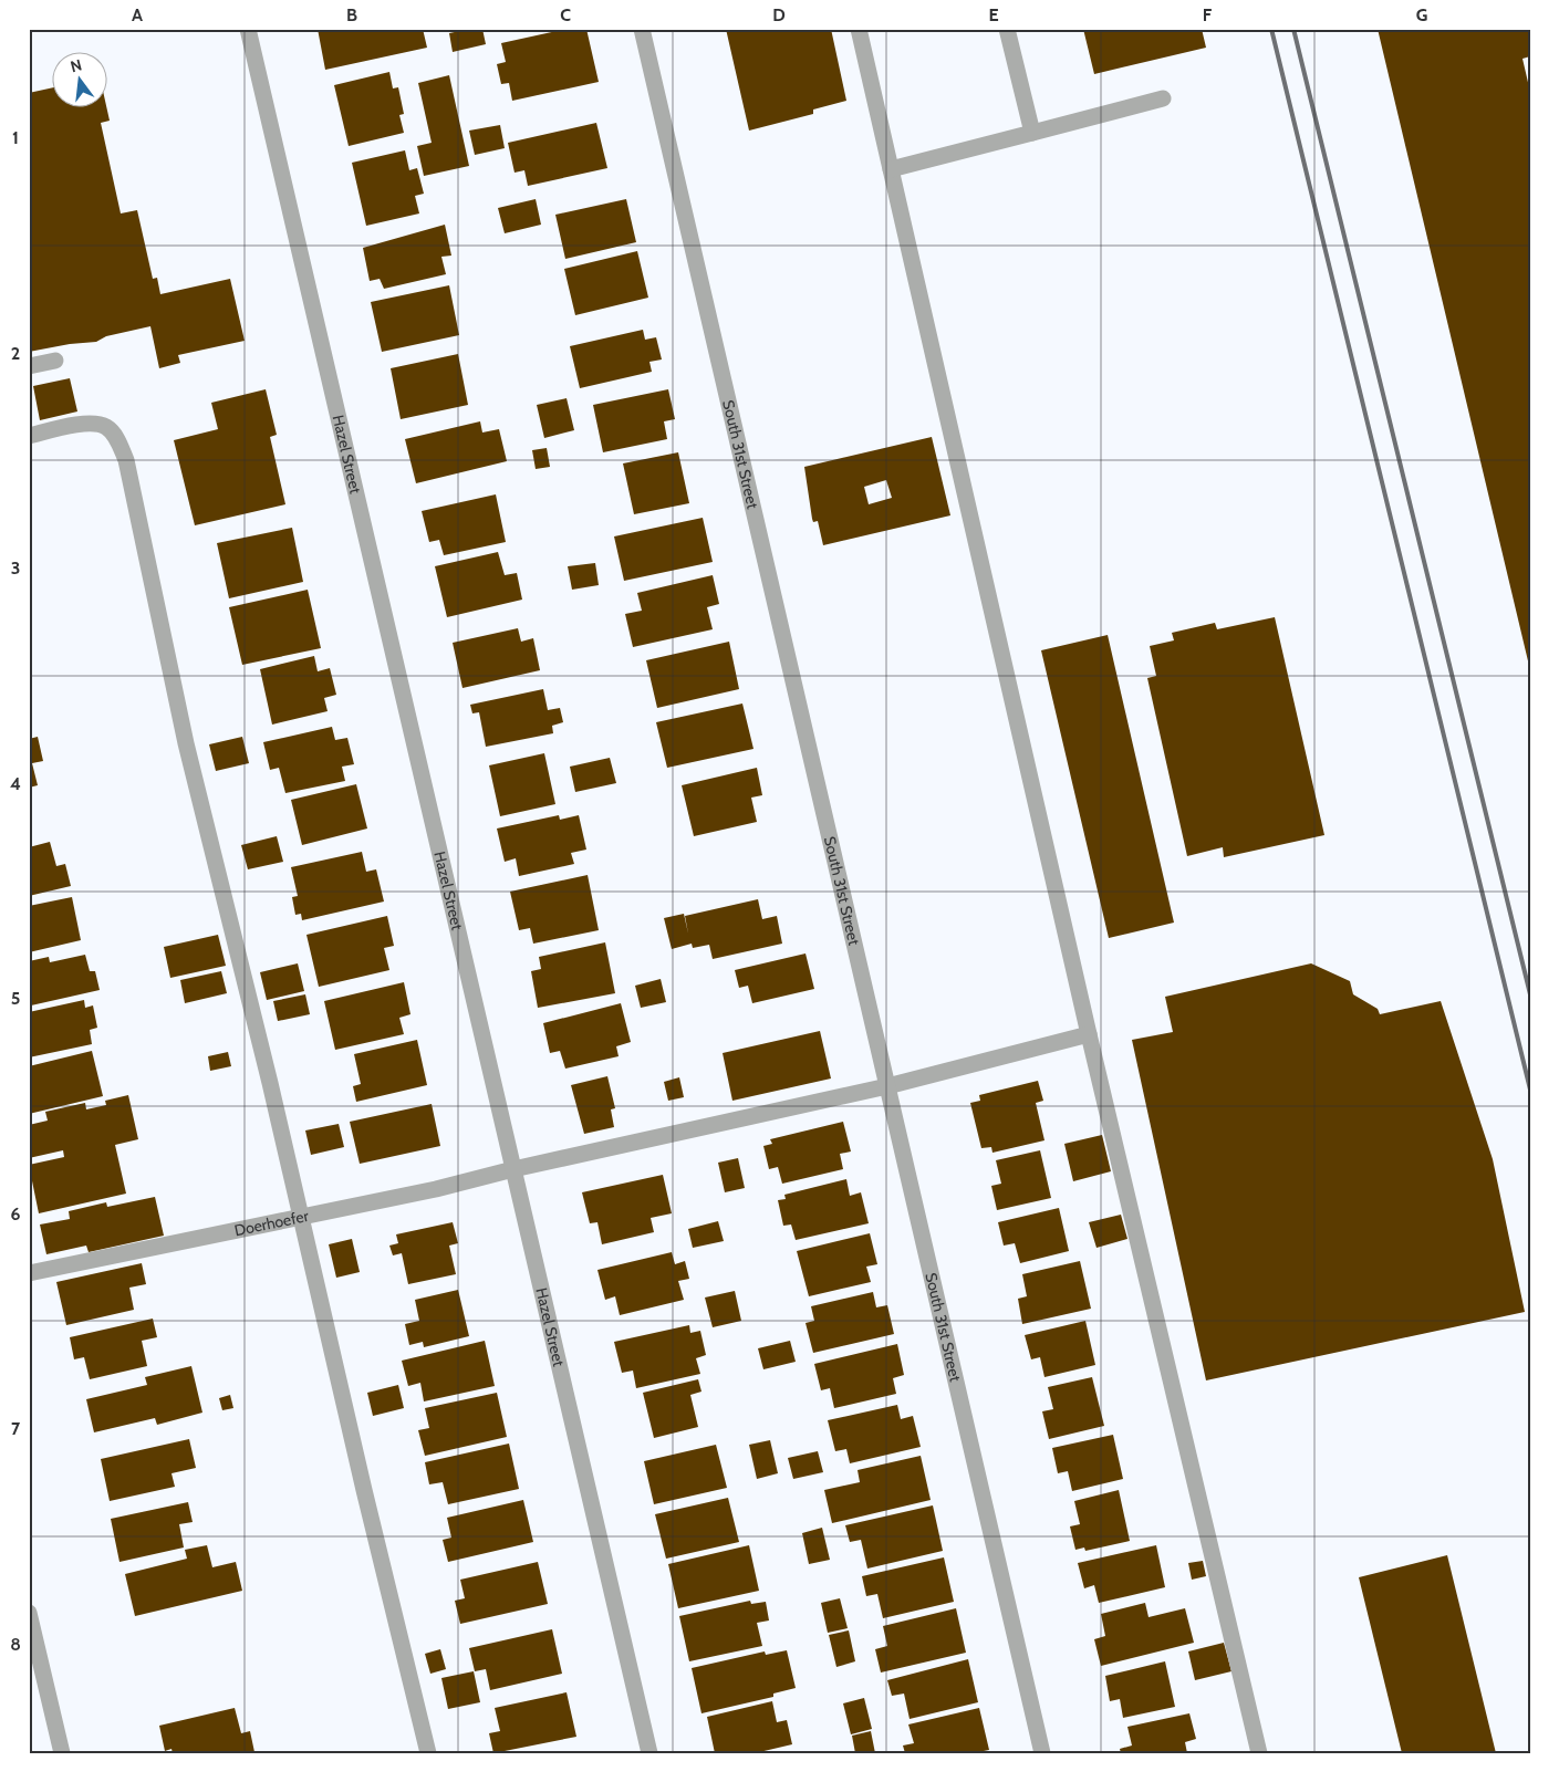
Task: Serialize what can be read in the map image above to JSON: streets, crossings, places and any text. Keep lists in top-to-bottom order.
{
  "streets": {
    "street": ["Hazel Street", "South 31st Street", "Doerhoefer"]
  },
  "crossings": [
    ["Hazel Street", "Doerhoefer"],
    ["South 31st Street", "Doerhoefer"]
  ],
  "north": "top",
  "grid": {
    "columns": [
      "A",
      "B",
      "C",
      "D",
      "E",
      "F",
      "G"
    ],
    "rows": [
      "1",
      "2",
      "3",
      "4",
      "5",
      "6",
      "7",
      "8"
    ]
  }
}
